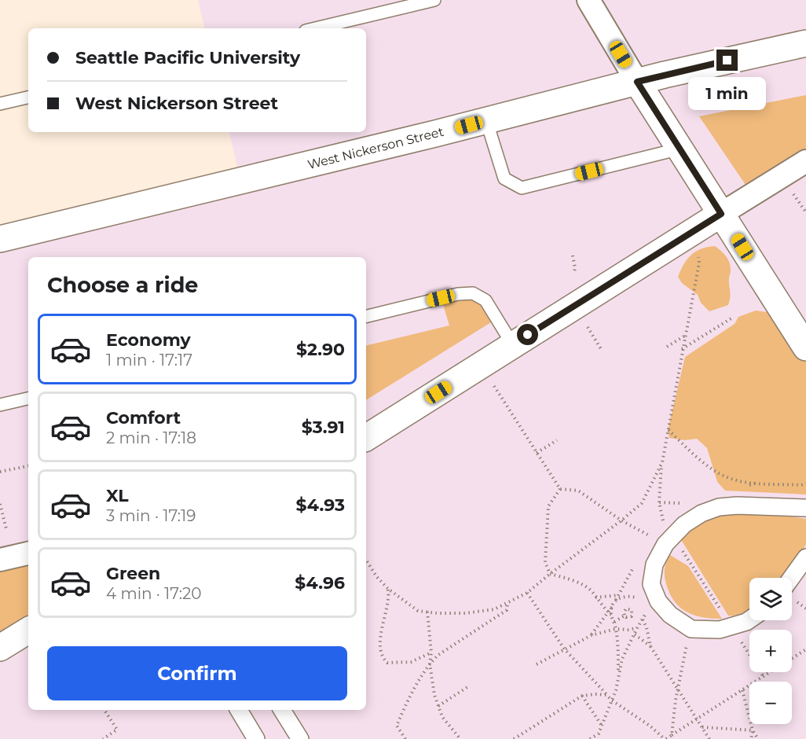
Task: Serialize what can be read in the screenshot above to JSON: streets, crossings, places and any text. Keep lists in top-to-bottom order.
{
  "streets": {
    "main road": ["West Nickerson Street"]
  },
  "page": {
    "banner": ["Seattle Pacific University", "West Nickerson Street"],
    "bubble": "1 min",
    "heading": "Choose a ride",
    "list": [
      {
        "name": "Economy",
        "note": "1 min · 17:17",
        "value": "$2.90"
      },
      {
        "name": "Comfort",
        "note": "2 min · 17:18",
        "value": "$3.91"
      },
      {
        "name": "XL",
        "note": "3 min · 17:19",
        "value": "$4.93"
      },
      {
        "name": "Green",
        "note": "4 min · 17:20",
        "value": "$4.96"
      }
    ],
    "map_buttons": ["+", "−"],
    "buttons": "Confirm"
  }
}
